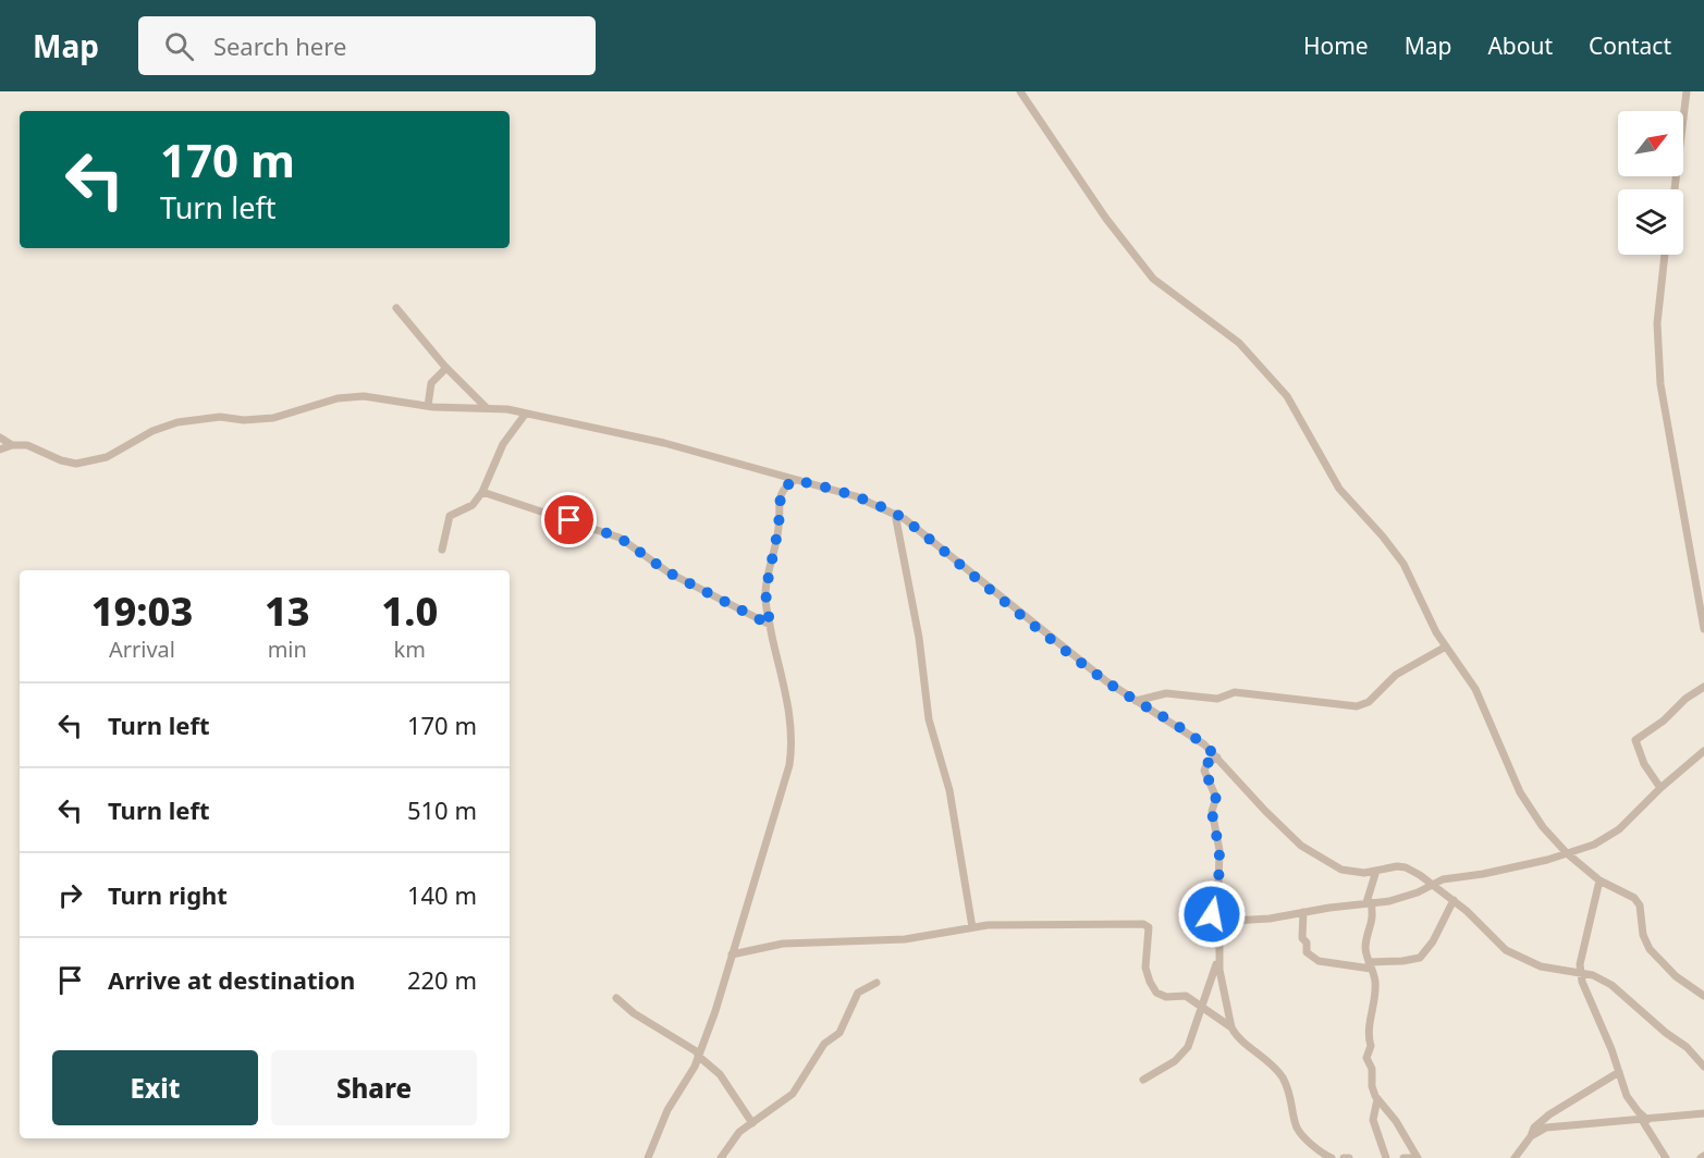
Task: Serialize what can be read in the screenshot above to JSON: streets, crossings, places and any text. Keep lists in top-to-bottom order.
{
  "north": "top right",
  "page": {
    "header": "Map",
    "search": "Search here",
    "nav": [
      "Home",
      "Map",
      "About",
      "Contact"
    ],
    "turn": ["170 m", "Turn left"],
    "eta": [
      "19:03",
      "Arrival",
      "13",
      "min",
      "1.0",
      "km"
    ],
    "list": [
      {
        "name": "Turn left",
        "value": "170 m"
      },
      {
        "name": "Turn left",
        "value": "510 m"
      },
      {
        "name": "Turn right",
        "value": "140 m"
      },
      {
        "name": "Arrive at destination",
        "value": "220 m"
      }
    ],
    "buttons": ["Exit", "Share"]
  }
}
